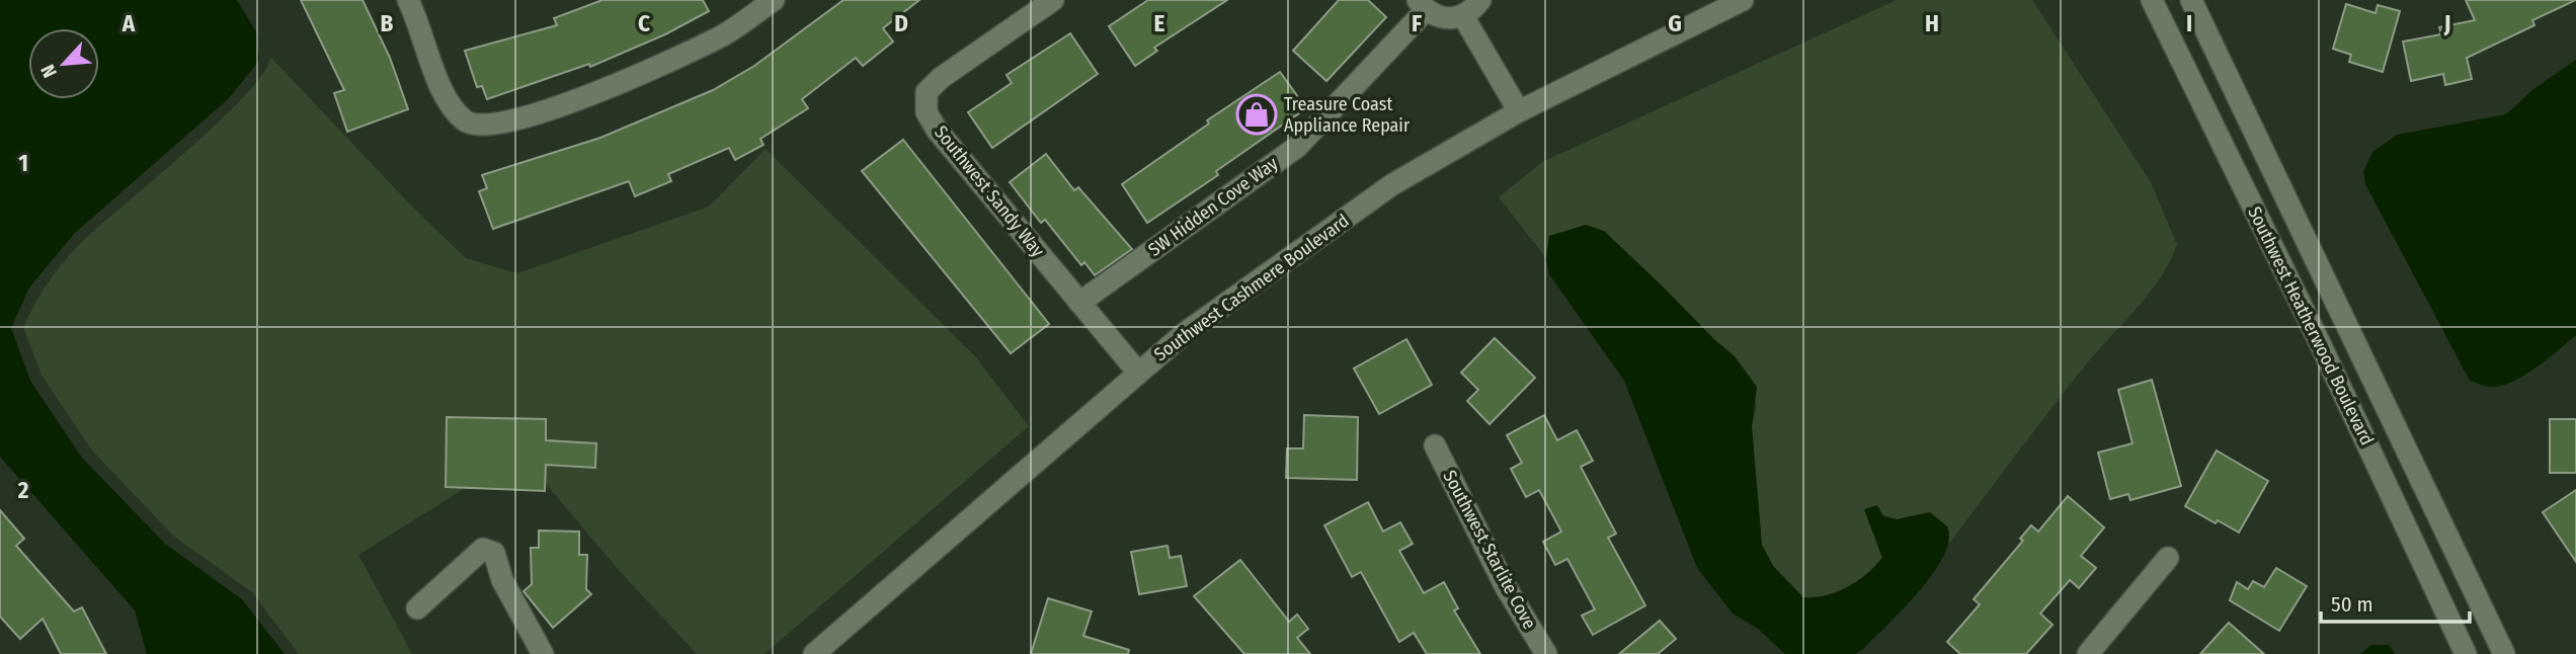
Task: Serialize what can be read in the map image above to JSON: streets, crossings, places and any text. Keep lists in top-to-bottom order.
{
  "streets": {
    "street": [
      "Southwest Sandy Way",
      "SW Hidden Cove Way",
      "Southwest Cashmere Boulevard",
      "Southwest Heatherwood Boulevard",
      "Southwest Starlite Cove"
    ]
  },
  "crossings": [
    ["Southwest Sandy Way", "SW Hidden Cove Way"],
    ["Southwest Sandy Way", "Southwest Cashmere Boulevard"]
  ],
  "places": {
    "shop": ["Treasure Coast Appliance Repair"]
  },
  "scale_bar": "50 m",
  "north": "bottom left",
  "grid": {
    "columns": [
      "A",
      "B",
      "C",
      "D",
      "E",
      "F",
      "G",
      "H",
      "I",
      "J"
    ],
    "rows": ["1", "2"]
  }
}
